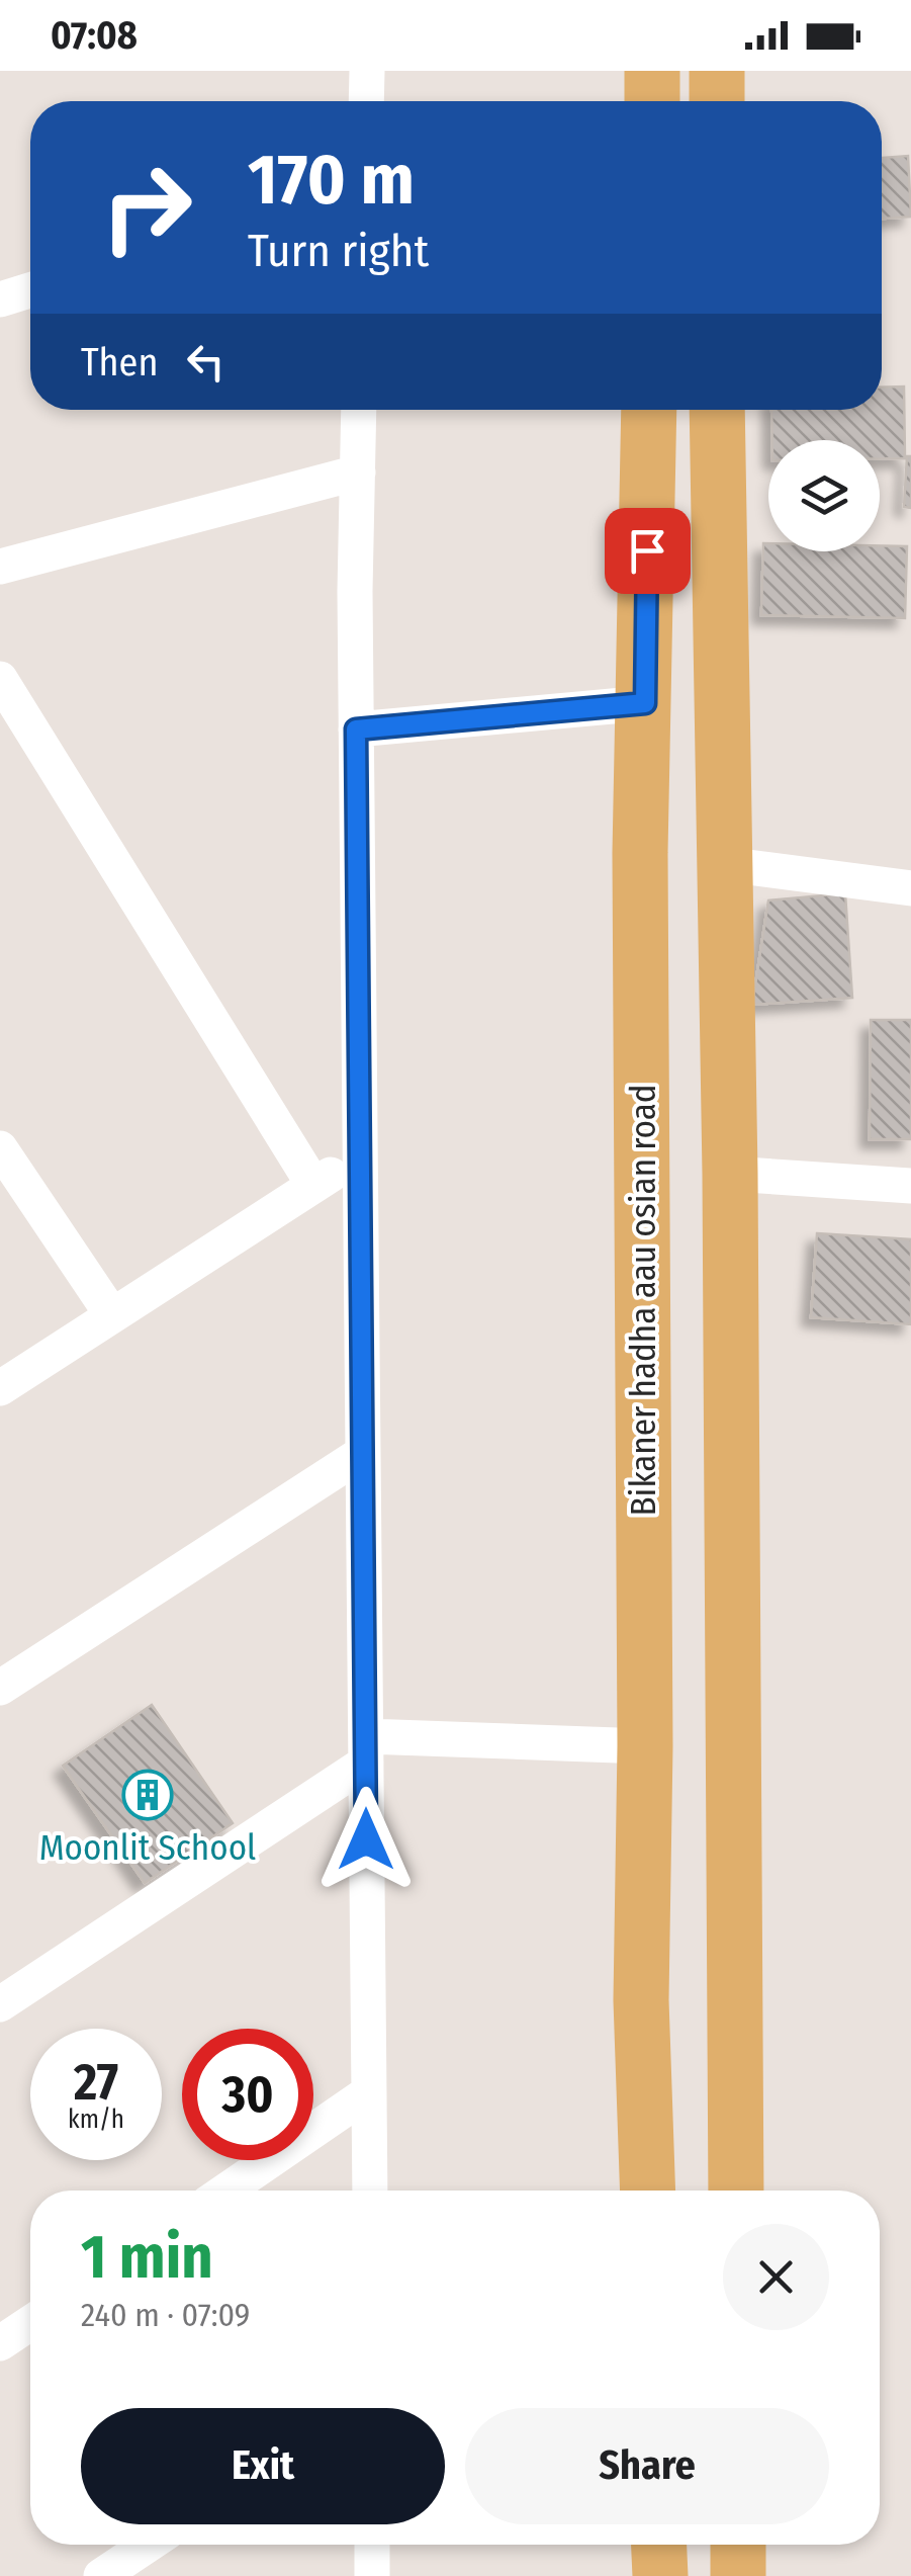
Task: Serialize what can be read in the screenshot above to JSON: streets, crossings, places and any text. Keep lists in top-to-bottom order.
{
  "streets": {
    "main road": ["Bikaner hadha aau osian road"]
  },
  "places": {
    "building": ["Moonlit School"]
  },
  "page": {
    "status": "07:08",
    "turn": ["170 m", "Turn right"],
    "then": "Then",
    "speed": "27 km/h",
    "limit": "30",
    "heading": ["1 min", "240 m · 07:09"],
    "buttons": ["Exit", "Share"]
  }
}
